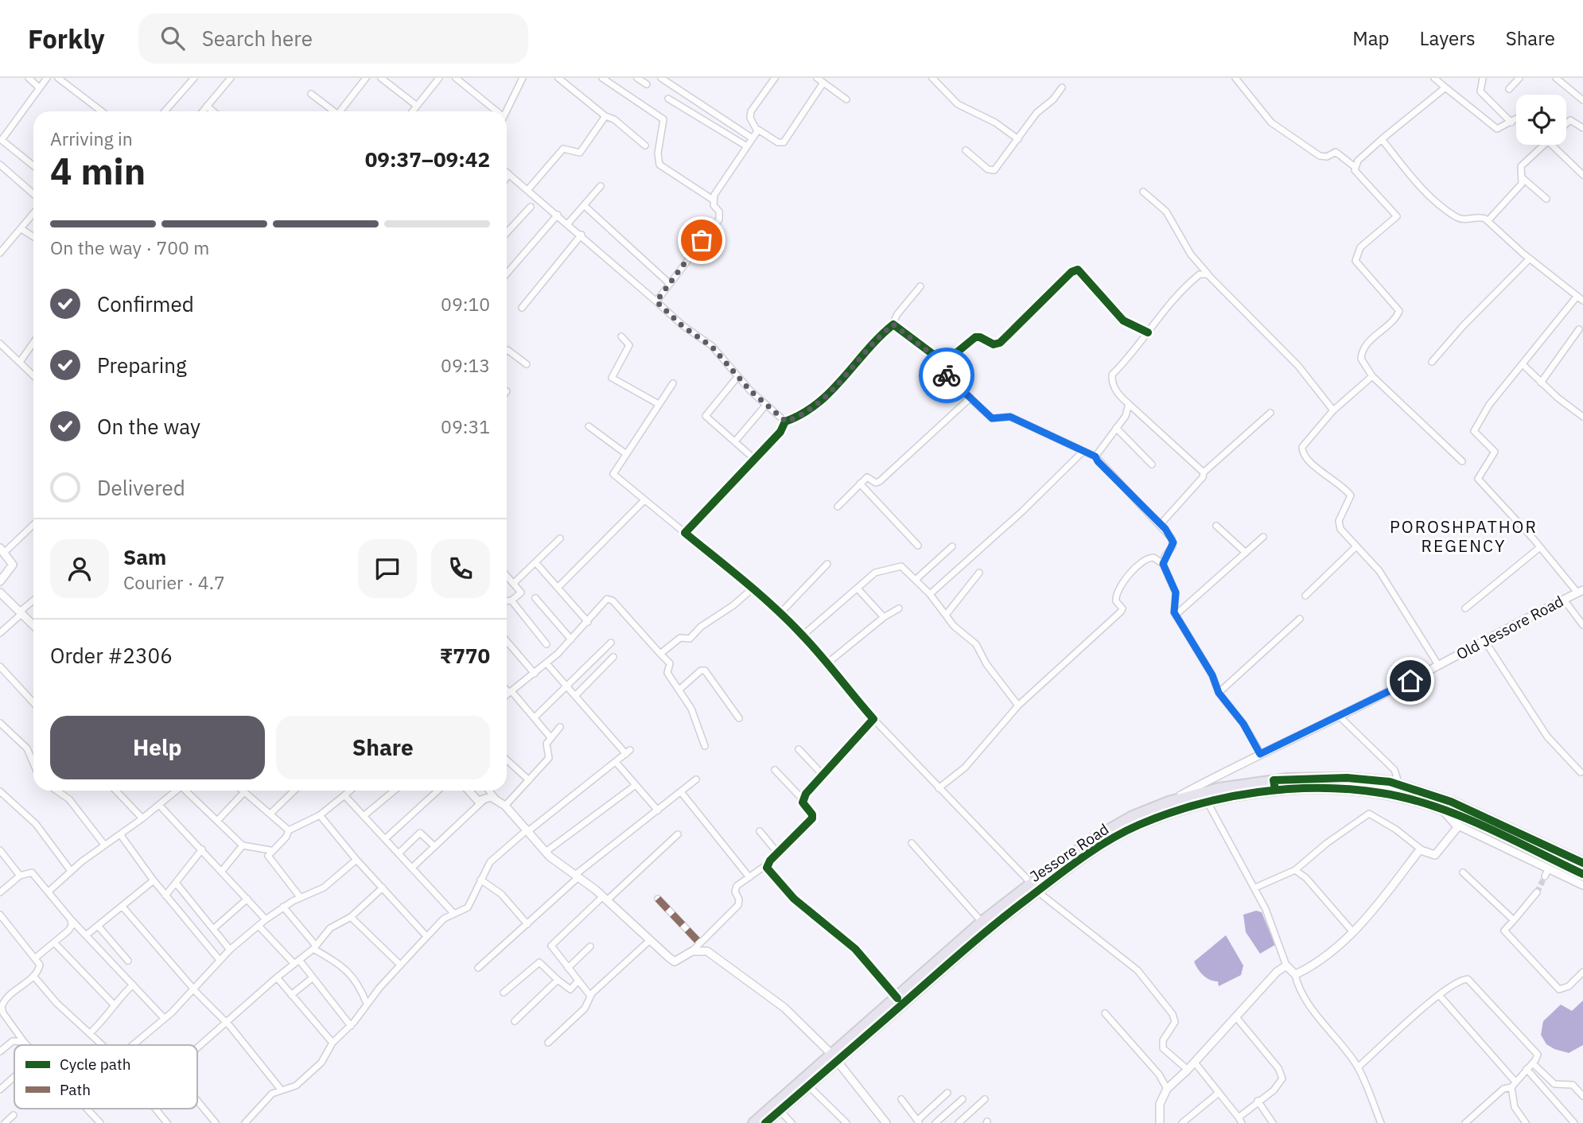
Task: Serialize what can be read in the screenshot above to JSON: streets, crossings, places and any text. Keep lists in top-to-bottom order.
{
  "streets": {
    "highway": ["Jessore Road"],
    "street": ["Old Jessore Road"]
  },
  "crossings": [
    ["Old Jessore Road", "Jessore Road"]
  ],
  "districts": ["POROSHPATHOR REGENCY"],
  "legend": ["Cycle path", "Path"],
  "page": {
    "header": "Forkly",
    "search": "Search here",
    "nav": ["Map", "Layers", "Share"],
    "heading": ["4 min", "Arriving in", "09:37–09:42"],
    "panel": [
      "Sam",
      "Courier · 4.7",
      "Order #2306",
      "₹770"
    ],
    "bar": "On the way · 700 m",
    "list": [
      ["Confirmed", "09:10"],
      ["Preparing", "09:13"],
      ["On the way", "09:31"],
      "Delivered"
    ],
    "buttons": ["Help", "Share"]
  }
}
